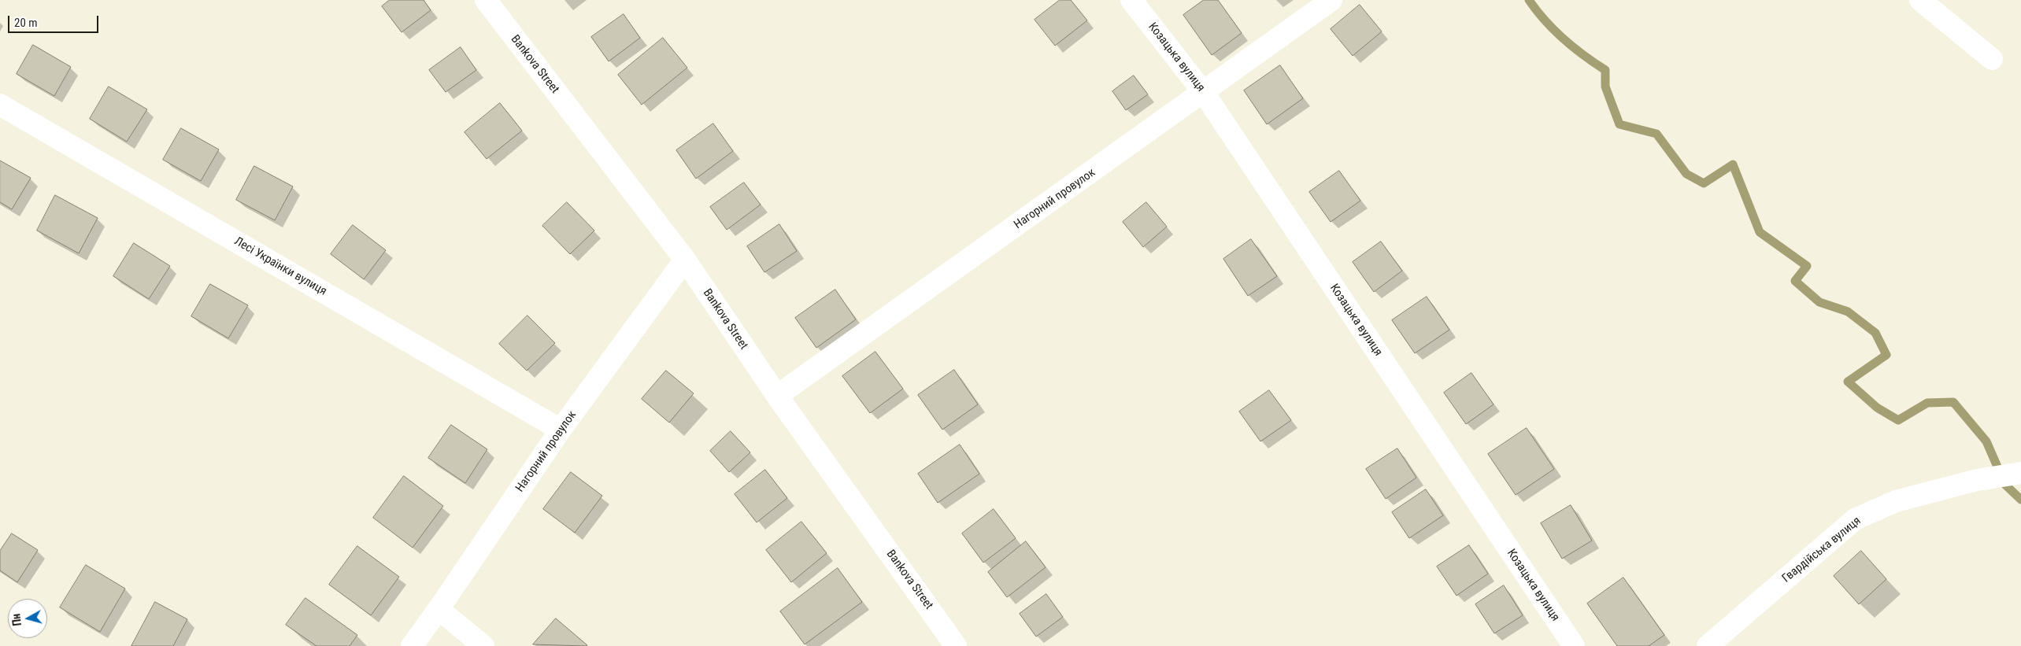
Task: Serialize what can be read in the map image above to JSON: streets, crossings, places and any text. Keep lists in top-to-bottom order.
{
  "streets": {
    "street": [
      "Козацька вулиця",
      "Bankova Street",
      "Нагорний провулок",
      "Лесі Українки вулиця",
      "Гвардійська вулиця"
    ]
  },
  "crossings": [
    ["Козацька вулиця", "Нагорний провулок"],
    ["Bankova Street", "Нагорний провулок"],
    ["Нагорний провулок", "Лесі Українки вулиця"]
  ],
  "scale_bar": "20 m",
  "north": "left"
}
